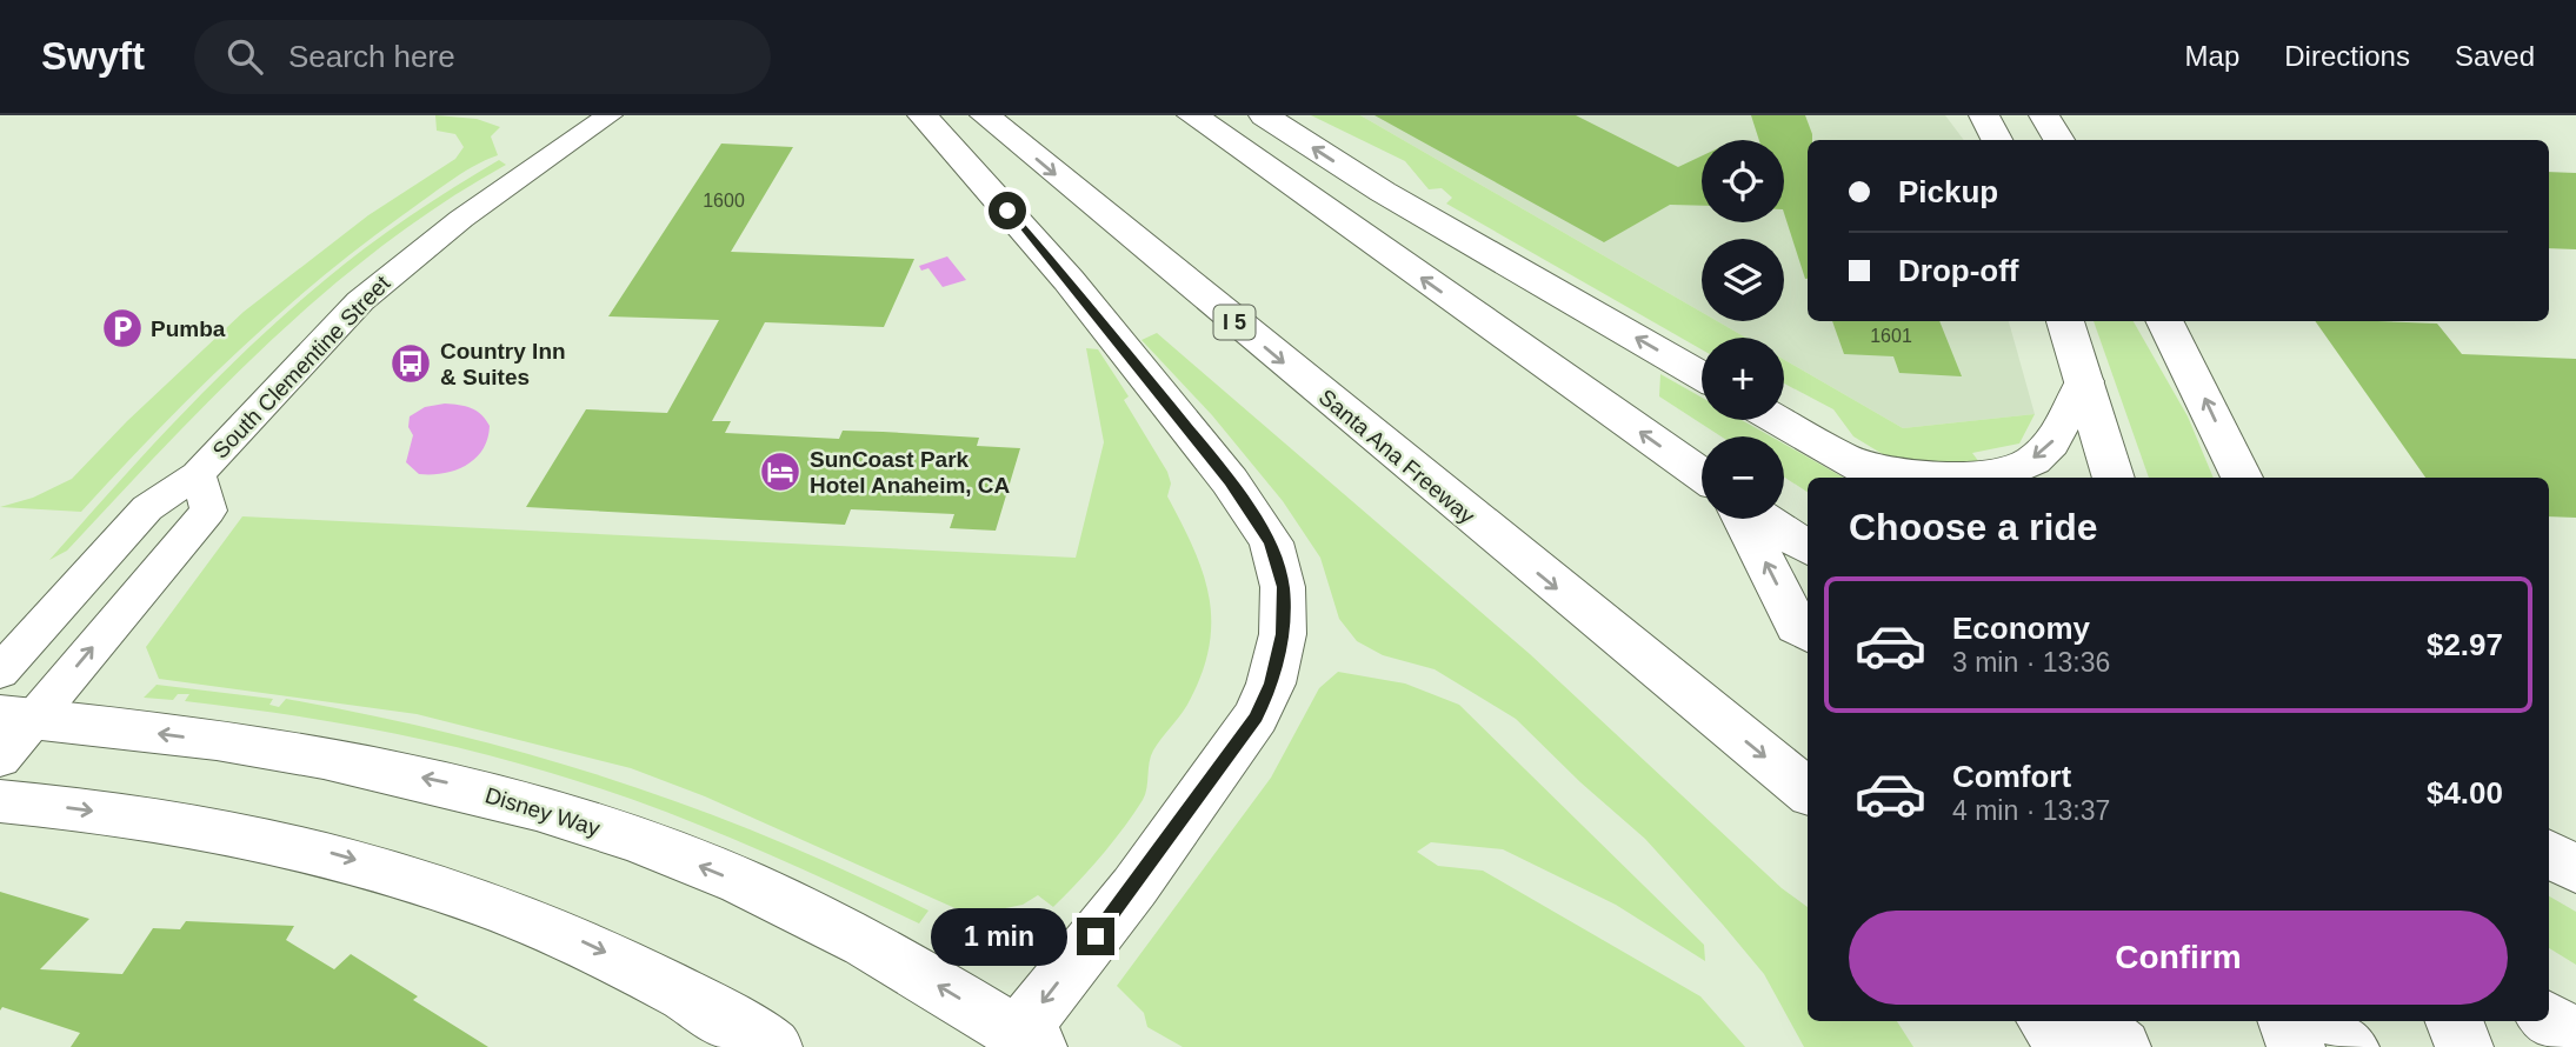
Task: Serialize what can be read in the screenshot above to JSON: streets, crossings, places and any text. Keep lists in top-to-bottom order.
{
  "streets": {
    "main road": ["I 5", "Santa Ana Freeway", "Disney Way"],
    "street": ["South Clementine Street"]
  },
  "crossings": [
    ["South Clementine Street", "Disney Way"]
  ],
  "places": {
    "parking": ["Pumba"],
    "bus stop": ["Country Inn & Suites"],
    "hotel": ["SunCoast Park Hotel Anaheim, CA"]
  },
  "house_numbers": ["1600", "1601"],
  "page": {
    "header": "Swyft",
    "search": "Search here",
    "nav": ["Map", "Directions", "Saved"],
    "map_buttons": ["+", "−"],
    "banner": ["Pickup", "Drop-off"],
    "heading": "Choose a ride",
    "list": [
      {
        "name": "Economy",
        "note": "3 min · 13:36",
        "value": "$2.97"
      },
      {
        "name": "Comfort",
        "note": "4 min · 13:37",
        "value": "$4.00"
      }
    ],
    "buttons": "Confirm",
    "bubble": "1 min"
  }
}
